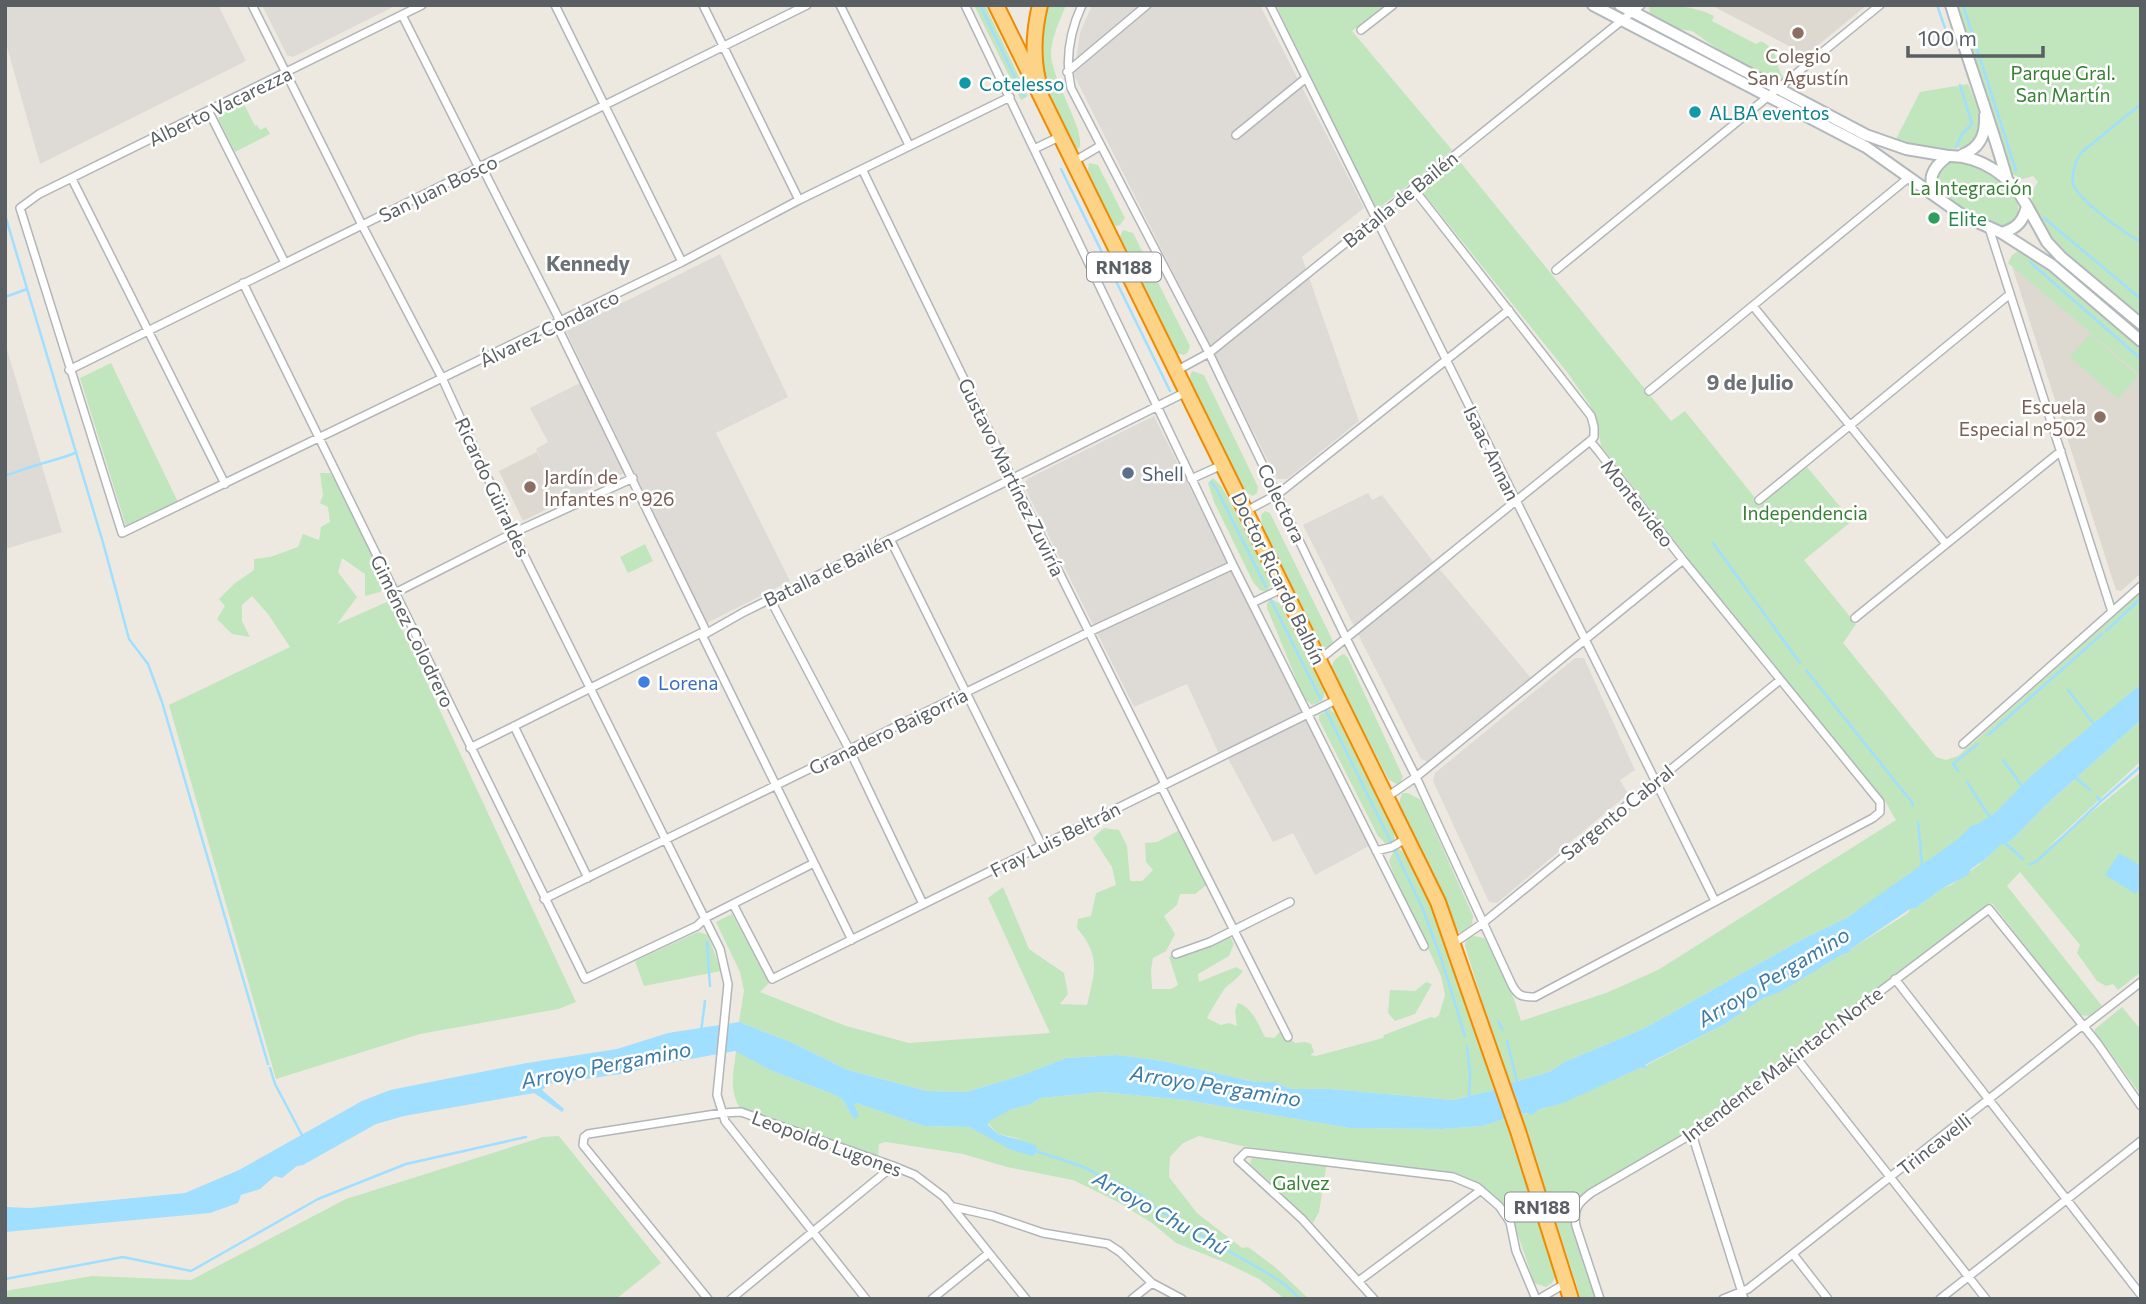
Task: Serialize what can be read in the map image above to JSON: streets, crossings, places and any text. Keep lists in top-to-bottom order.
{
  "streets": {
    "highway": ["RN188", "Doctor Ricardo Balbín"],
    "street": [
      "Alberto Vacarezza",
      "San Juan Bosco",
      "Batalla de Bailén",
      "Álvarez Condarco",
      "Isaac Annan",
      "Gustavo Martínez Zuviría",
      "Ricardo Güiraldes",
      "Colectora",
      "Montevideo",
      "Giménez Colodrero",
      "Granadero Baigorria",
      "Sargento Cabral",
      "Fray Luis Beltrán",
      "Intendente Makintach Norte",
      "Leopoldo Lugones",
      "Trincavelli"
    ]
  },
  "crossings": [
    ["Alberto Vacarezza", "San Juan Bosco"],
    ["Alberto Vacarezza", "Álvarez Condarco"],
    ["Alberto Vacarezza", "Ricardo Güiraldes"],
    ["San Juan Bosco", "Álvarez Condarco"],
    ["San Juan Bosco", "Ricardo Güiraldes"],
    ["San Juan Bosco", "Giménez Colodrero"],
    ["Batalla de Bailén", "Isaac Annan"],
    ["Batalla de Bailén", "Gustavo Martínez Zuviría"],
    ["Batalla de Bailén", "Ricardo Güiraldes"],
    ["Batalla de Bailén", "Colectora"],
    ["Batalla de Bailén", "Montevideo"],
    ["Batalla de Bailén", "Doctor Ricardo Balbín"],
    ["Batalla de Bailén", "Giménez Colodrero"],
    ["RN188", "Doctor Ricardo Balbín"],
    ["Álvarez Condarco", "Gustavo Martínez Zuviría"],
    ["Álvarez Condarco", "Ricardo Güiraldes"],
    ["Álvarez Condarco", "Giménez Colodrero"],
    ["Isaac Annan", "Colectora"],
    ["Isaac Annan", "Montevideo"],
    ["Isaac Annan", "Sargento Cabral"],
    ["Gustavo Martínez Zuviría", "Granadero Baigorria"],
    ["Gustavo Martínez Zuviría", "Fray Luis Beltrán"],
    ["Ricardo Güiraldes", "Giménez Colodrero"],
    ["Ricardo Güiraldes", "Granadero Baigorria"],
    ["Ricardo Güiraldes", "Leopoldo Lugones"],
    ["Colectora", "Montevideo"],
    ["Colectora", "Sargento Cabral"],
    ["Montevideo", "Sargento Cabral"],
    ["Doctor Ricardo Balbín", "Sargento Cabral"],
    ["Doctor Ricardo Balbín", "Fray Luis Beltrán"],
    ["Giménez Colodrero", "Granadero Baigorria"],
    ["Intendente Makintach Norte", "Trincavelli"]
  ],
  "districts": ["Kennedy", "9 de Julio"],
  "water": ["Arroyo Pergamino", "Arroyo Chu Chú"],
  "parks": [
    "Parque Gral. San Martín",
    "La Integración",
    "Independencia",
    "Galvez"
  ],
  "places": [
    "Colegio San Agustín",
    "Cotelesso",
    "ALBA eventos",
    "Elite",
    "Escuela Especial n°502",
    "Shell",
    "Jardín de Infantes nº 926",
    "Lorena"
  ],
  "scale_bar": "100 m"
}
